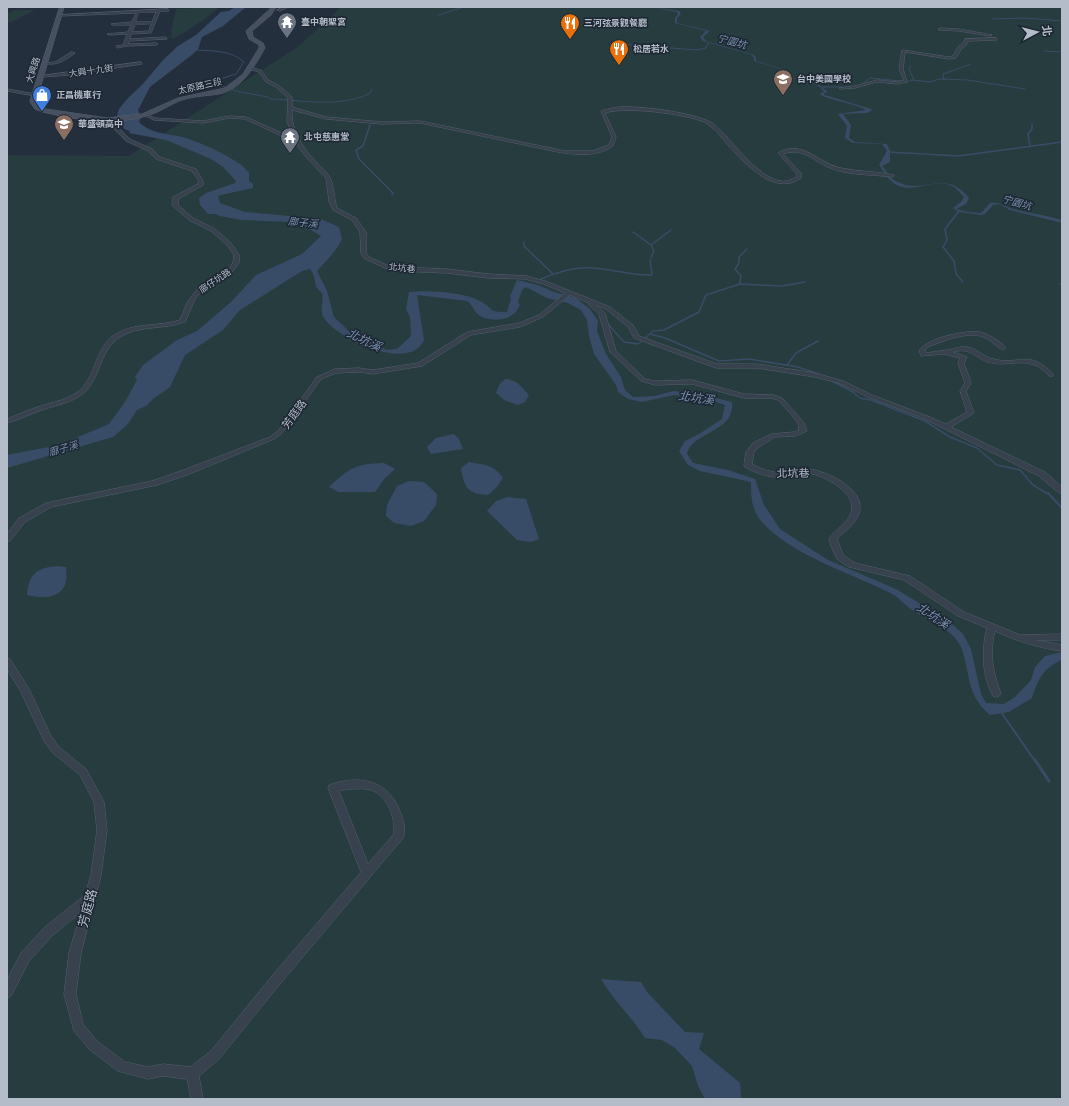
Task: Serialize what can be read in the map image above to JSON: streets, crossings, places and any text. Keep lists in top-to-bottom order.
{
  "streets": {
    "main road": ["大興路", "太原路三段"],
    "street": [
      "大興十九街",
      "北坑巷",
      "廍仔坑路",
      "芳庭路"
    ]
  },
  "crossings": [
    ["大興路", "大興十九街"],
    ["大興路", "太原路三段"],
    ["大興路", "廍仔坑路"],
    ["太原路三段", "北坑巷"],
    ["太原路三段", "廍仔坑路"],
    ["北坑巷", "芳庭路"]
  ],
  "water": ["宁園坑", "廍子溪", "北坑溪"],
  "places": {
    "temple": ["臺中朝聖宮", "北屯慈惠堂"],
    "restaurant": ["三河弦景觀餐廳", "松居若水"],
    "school or university": ["台中美國學校", "華盛頓高中"],
    "shop": ["正昌機車行"]
  },
  "north": "right"
}
